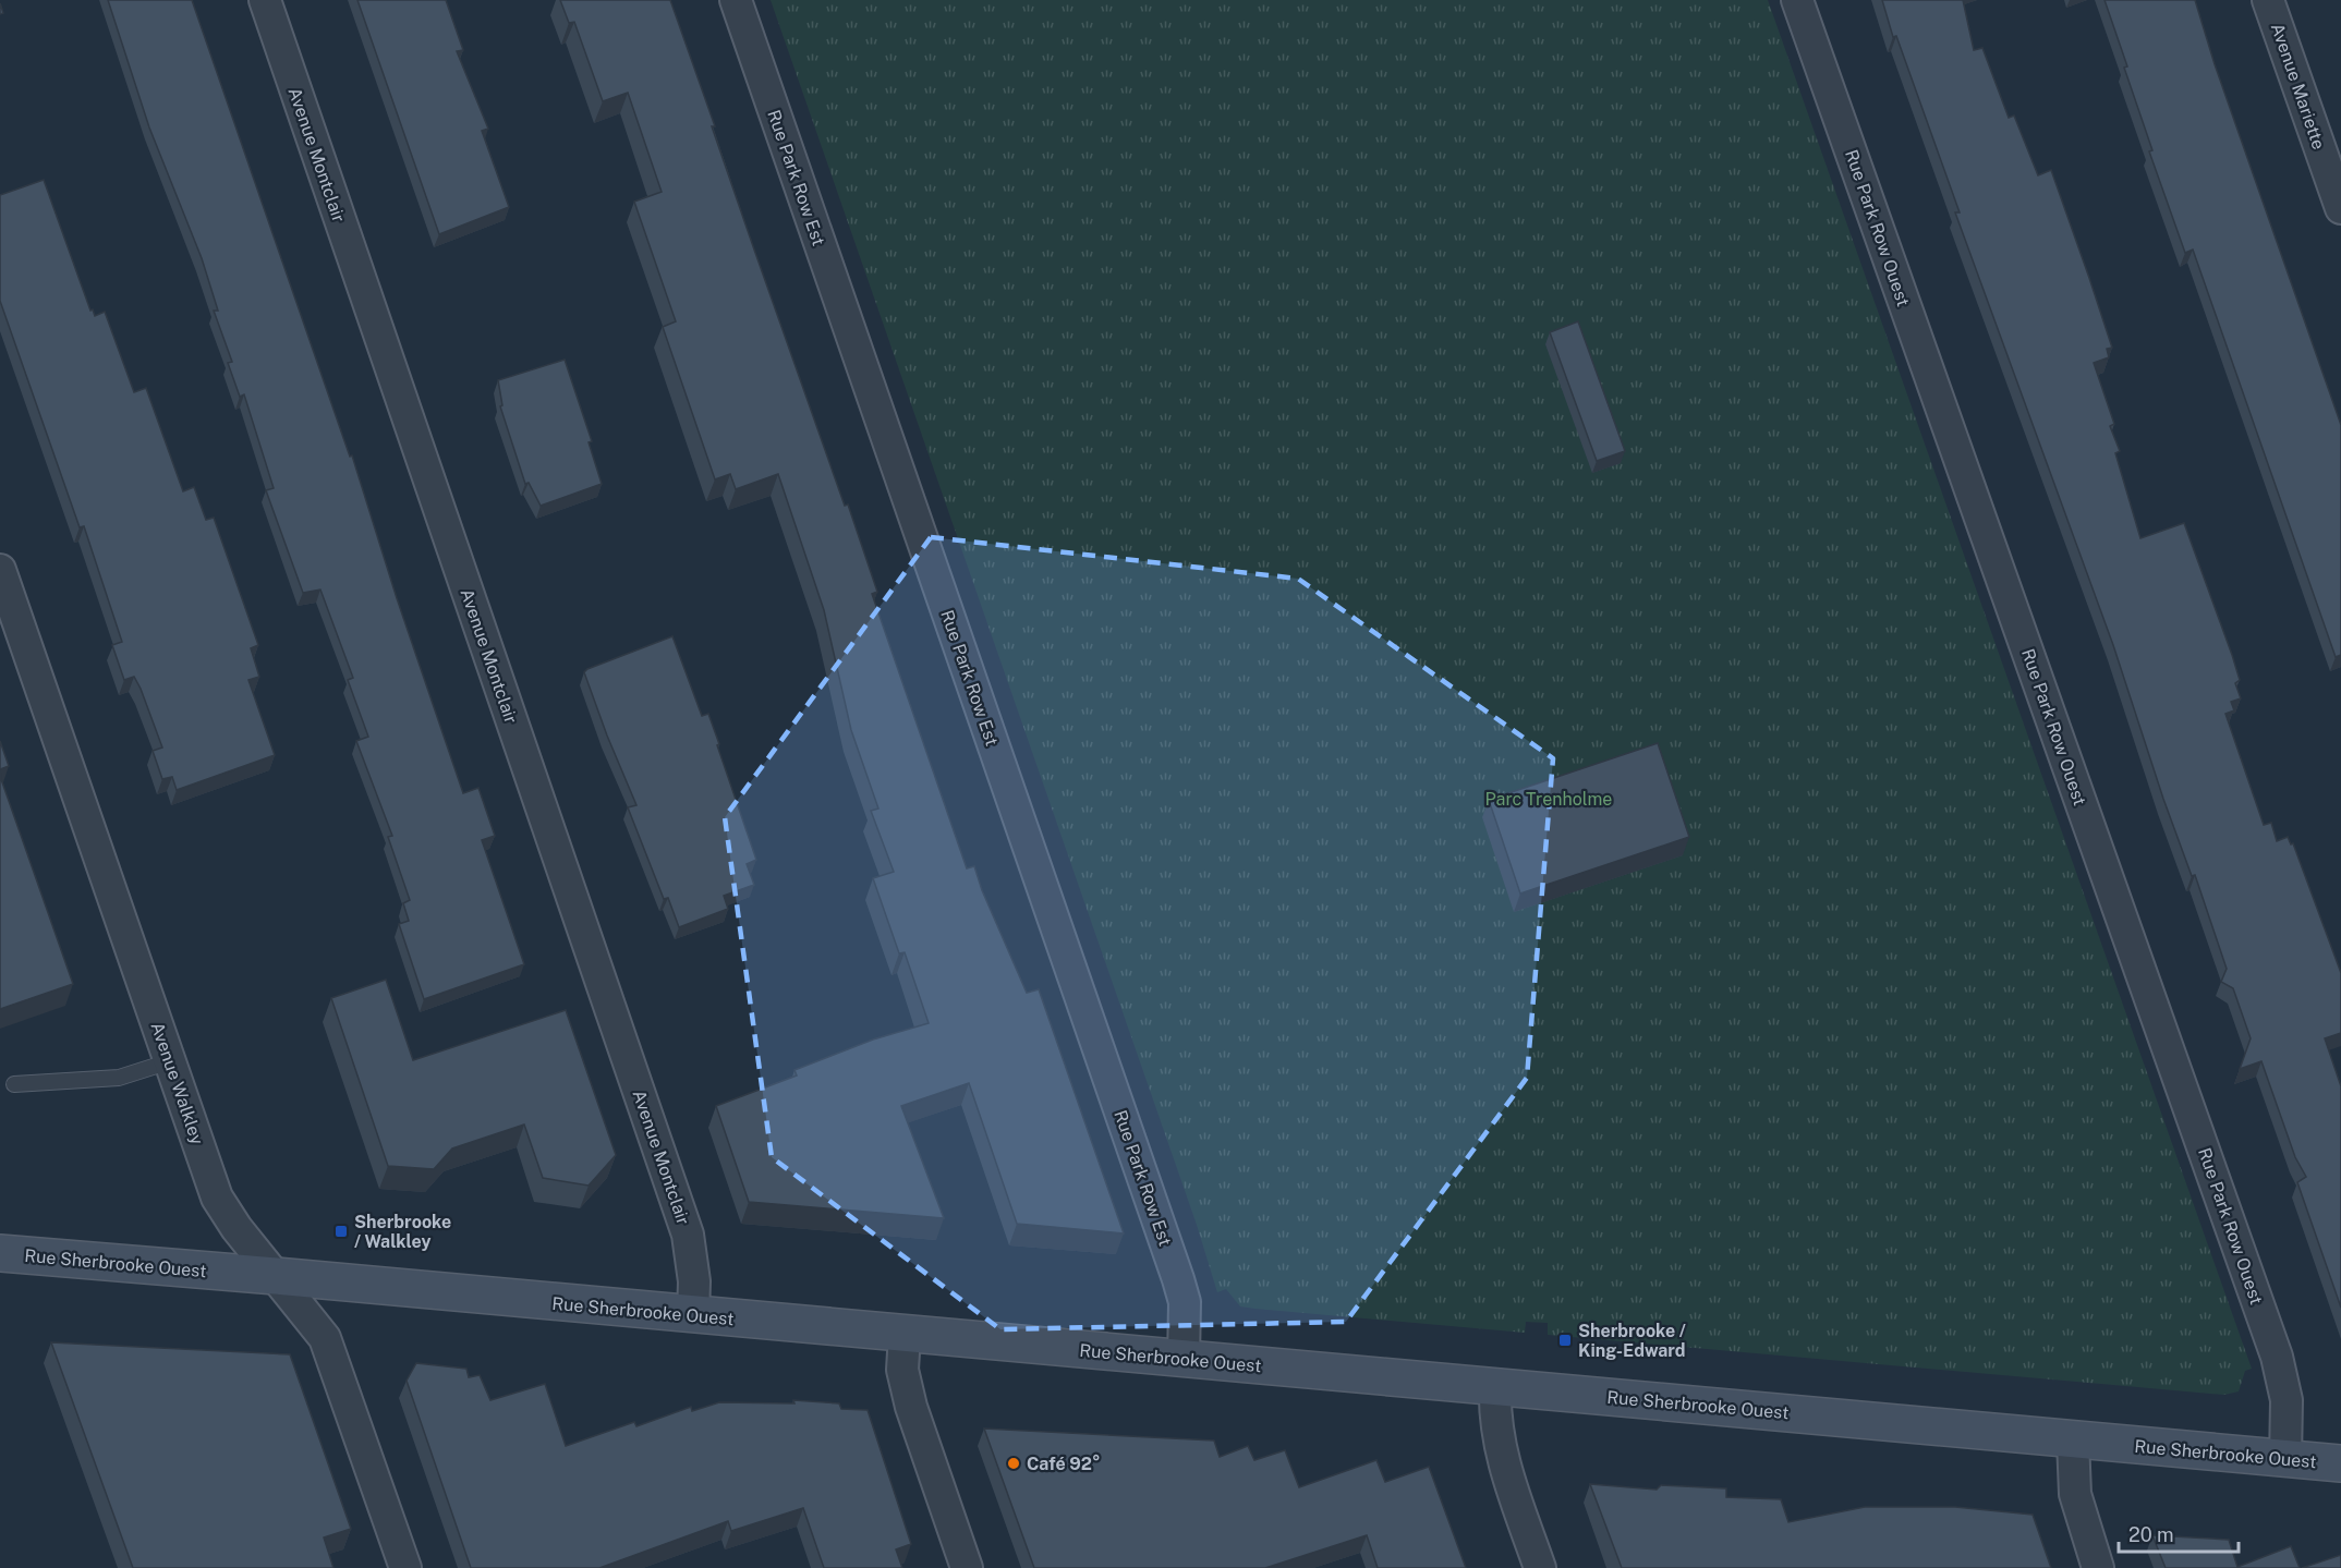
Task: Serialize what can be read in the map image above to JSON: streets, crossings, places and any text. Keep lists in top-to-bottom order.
{
  "streets": {
    "main road": ["Rue Sherbrooke Ouest"],
    "street": [
      "Avenue Mariette",
      "Avenue Montclair",
      "Rue Park Row Est",
      "Rue Park Row Ouest",
      "Avenue Walkley"
    ]
  },
  "crossings": [
    ["Avenue Montclair", "Rue Sherbrooke Ouest"],
    ["Rue Park Row Est", "Rue Sherbrooke Ouest"],
    ["Rue Park Row Ouest", "Rue Sherbrooke Ouest"],
    ["Avenue Walkley", "Rue Sherbrooke Ouest"]
  ],
  "parks": ["Parc Trenholme"],
  "places": {
    "transit": ["Sherbrooke / Walkley", "Sherbrooke / King-Edward"],
    "other": ["Café 92°"]
  },
  "scale_bar": "20 m"
}
